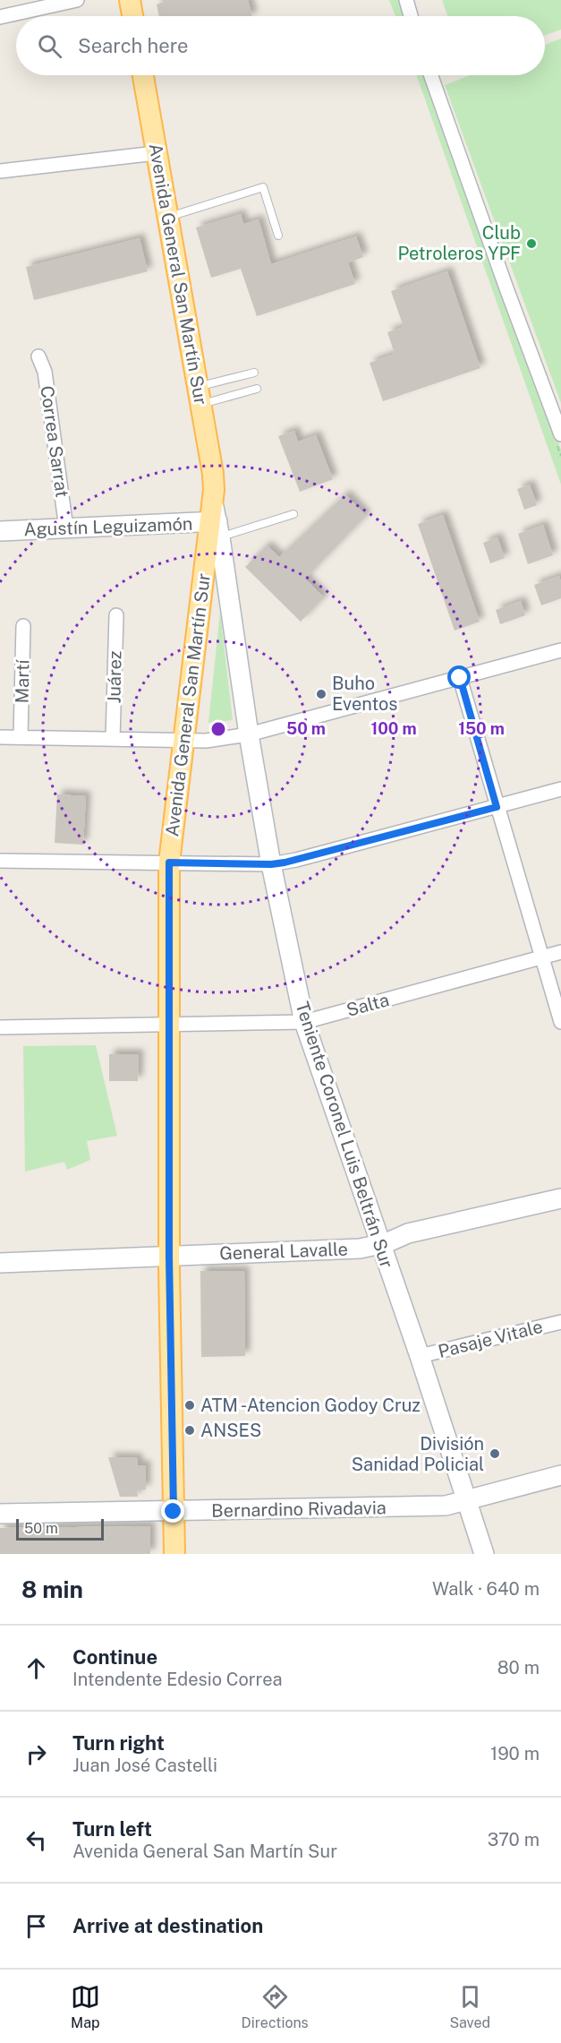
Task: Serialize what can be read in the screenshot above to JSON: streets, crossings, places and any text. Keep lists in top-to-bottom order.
{
  "streets": {
    "main road": ["Avenida General San Martín Sur"],
    "street": [
      "Correa Sarrat",
      "Agustín Leguizamón",
      "Juárez",
      "Martí",
      "Salta",
      "Teniente Coronel Luis Beltrán Sur",
      "General Lavalle",
      "Pasaje Vitale",
      "Bernardino Rivadavia"
    ]
  },
  "crossings": [
    ["Avenida General San Martín Sur", "Agustín Leguizamón"],
    ["Avenida General San Martín Sur", "Salta"],
    ["Avenida General San Martín Sur", "Teniente Coronel Luis Beltrán Sur"],
    ["Avenida General San Martín Sur", "General Lavalle"],
    ["Avenida General San Martín Sur", "Bernardino Rivadavia"],
    ["Correa Sarrat", "Agustín Leguizamón"],
    ["Agustín Leguizamón", "Teniente Coronel Luis Beltrán Sur"],
    ["Salta", "Teniente Coronel Luis Beltrán Sur"],
    ["Teniente Coronel Luis Beltrán Sur", "General Lavalle"],
    ["Teniente Coronel Luis Beltrán Sur", "Pasaje Vitale"],
    ["Teniente Coronel Luis Beltrán Sur", "Bernardino Rivadavia"]
  ],
  "places": [
    "Club Petroleros YPF",
    "Buho Eventos",
    "ATM -Atencion Godoy Cruz",
    "ANSES",
    "División Sanidad Policial"
  ],
  "scale_bar": "50 m",
  "page": {
    "search": "Search here",
    "scale": "50 m",
    "heading": ["8 min", "Walk · 640 m"],
    "list": [
      ["Continue", "Intendente Edesio Correa", "80 m"],
      ["Turn right", "Juan José Castelli", "190 m"],
      ["Turn left", "Avenida General San Martín Sur", "370 m"],
      "Arrive at destination"
    ],
    "nav": ["Map", "Directions", "Saved"]
  },
  "rings": ["50 m", "100 m", "150 m"]
}
